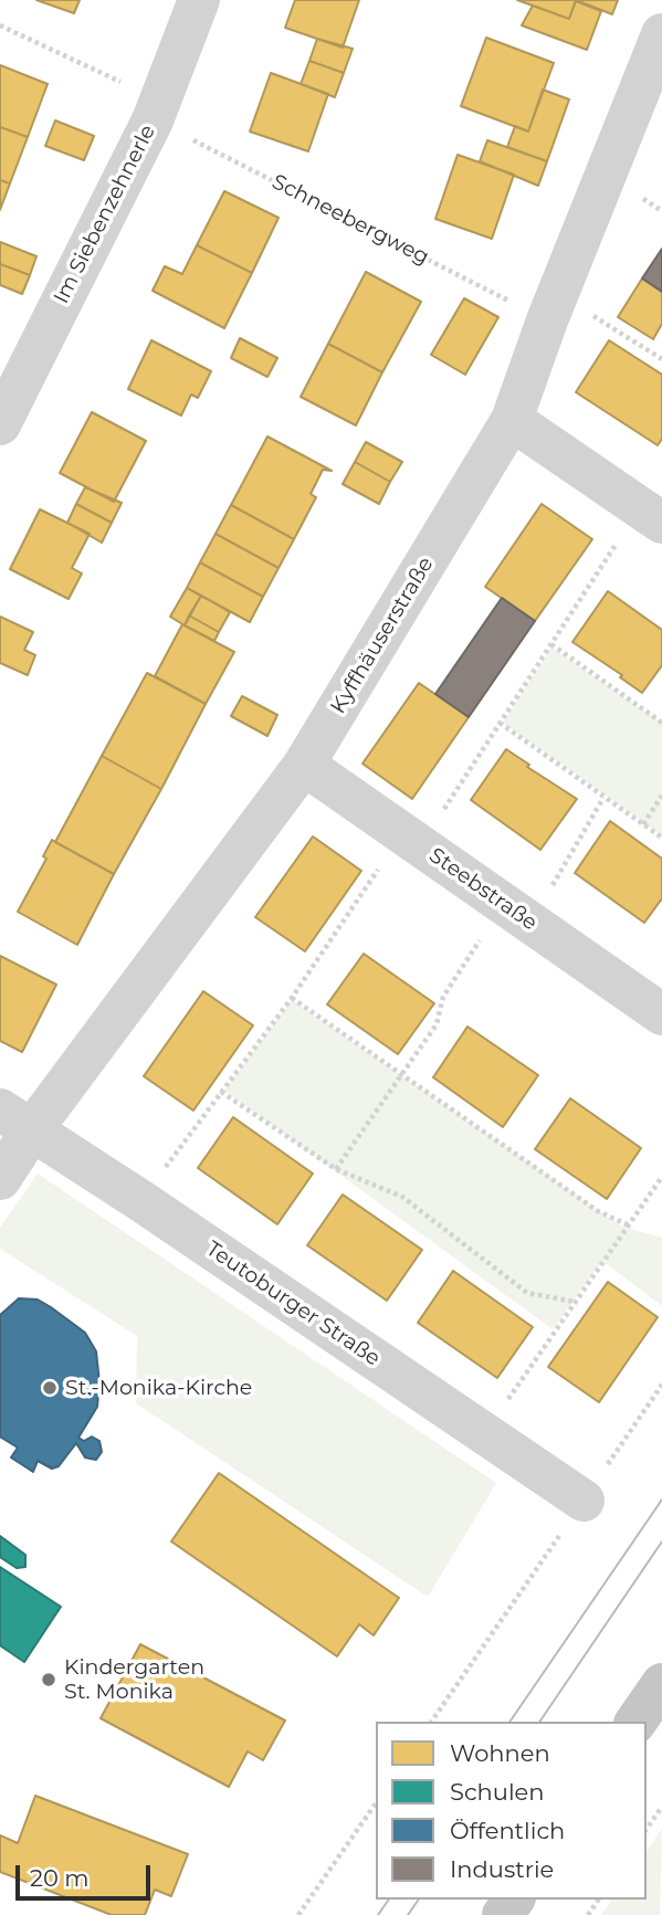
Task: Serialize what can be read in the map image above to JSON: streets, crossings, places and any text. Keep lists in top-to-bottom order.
{
  "streets": {
    "street": [
      "Im Siebenzehnerle",
      "Kyffhäuserstraße",
      "Steebstraße",
      "Teutoburger Straße"
    ],
    "path": ["Schneebergweg"]
  },
  "crossings": [
    ["Im Siebenzehnerle", "Schneebergweg"],
    ["Schneebergweg", "Kyffhäuserstraße"],
    ["Kyffhäuserstraße", "Steebstraße"],
    ["Kyffhäuserstraße", "Teutoburger Straße"]
  ],
  "places": ["St.-Monika-Kirche", "Kindergarten St. Monika"],
  "legend": [
    "Wohnen",
    "Schulen",
    "Öffentlich",
    "Industrie"
  ],
  "scale_bar": "20 m"
}
